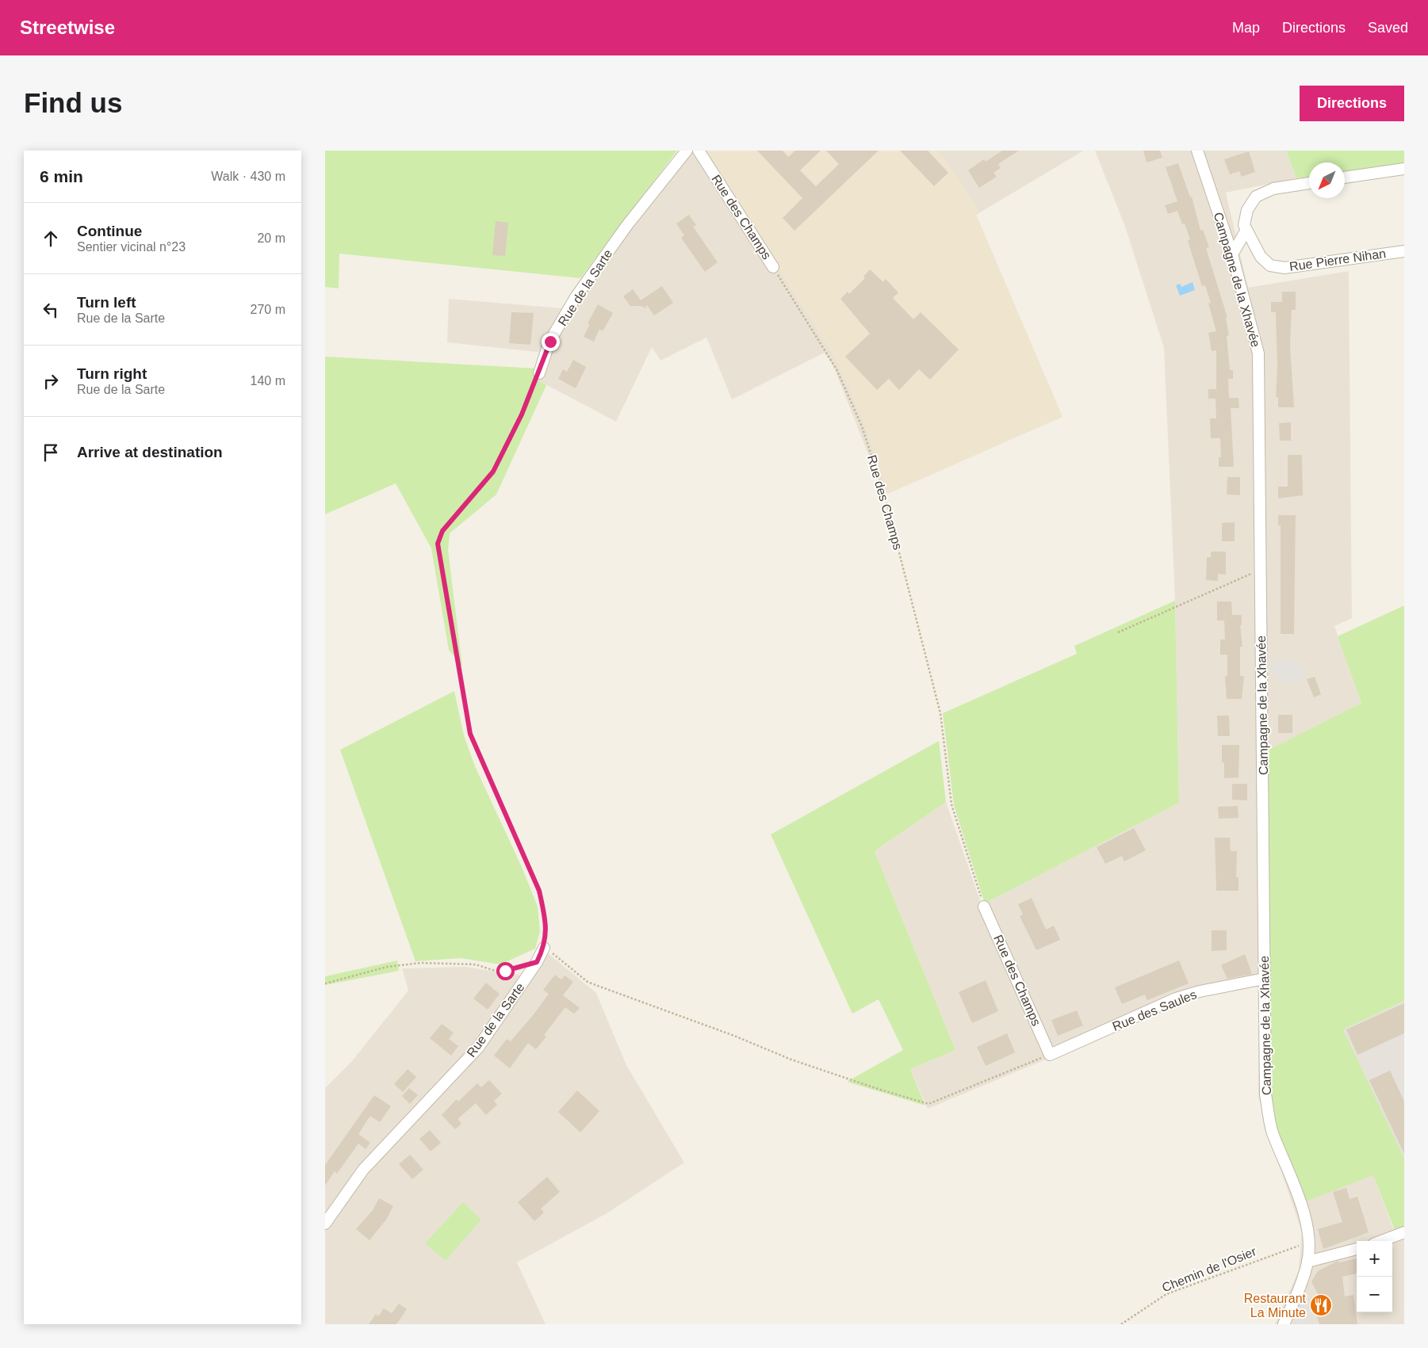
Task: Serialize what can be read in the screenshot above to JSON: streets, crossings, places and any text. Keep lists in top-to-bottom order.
{
  "streets": {
    "street": [
      "Rue des Champs",
      "Rue Pierre Nihan",
      "Campagne de la Xhavée",
      "Rue de la Sarte",
      "Rue des Saules"
    ],
    "path": ["Chemin de l'Osier"]
  },
  "crossings": [
    ["Rue des Champs", "Rue des Saules"],
    ["Campagne de la Xhavée", "Rue des Saules"],
    ["Campagne de la Xhavée", "Chemin de l'Osier"]
  ],
  "places": {
    "restaurant": ["Restaurant La Minute"]
  },
  "north": "bottom left",
  "page": {
    "header": "Streetwise",
    "nav": ["Map", "Directions", "Saved"],
    "buttons": "Directions",
    "title": "Find us",
    "heading": ["6 min", "Walk · 430 m"],
    "list": [
      ["Continue", "Sentier vicinal n°23", "20 m"],
      ["Turn left", "Rue de la Sarte", "270 m"],
      ["Turn right", "Rue de la Sarte", "140 m"],
      "Arrive at destination"
    ],
    "map_buttons": ["+", "−"]
  }
}
